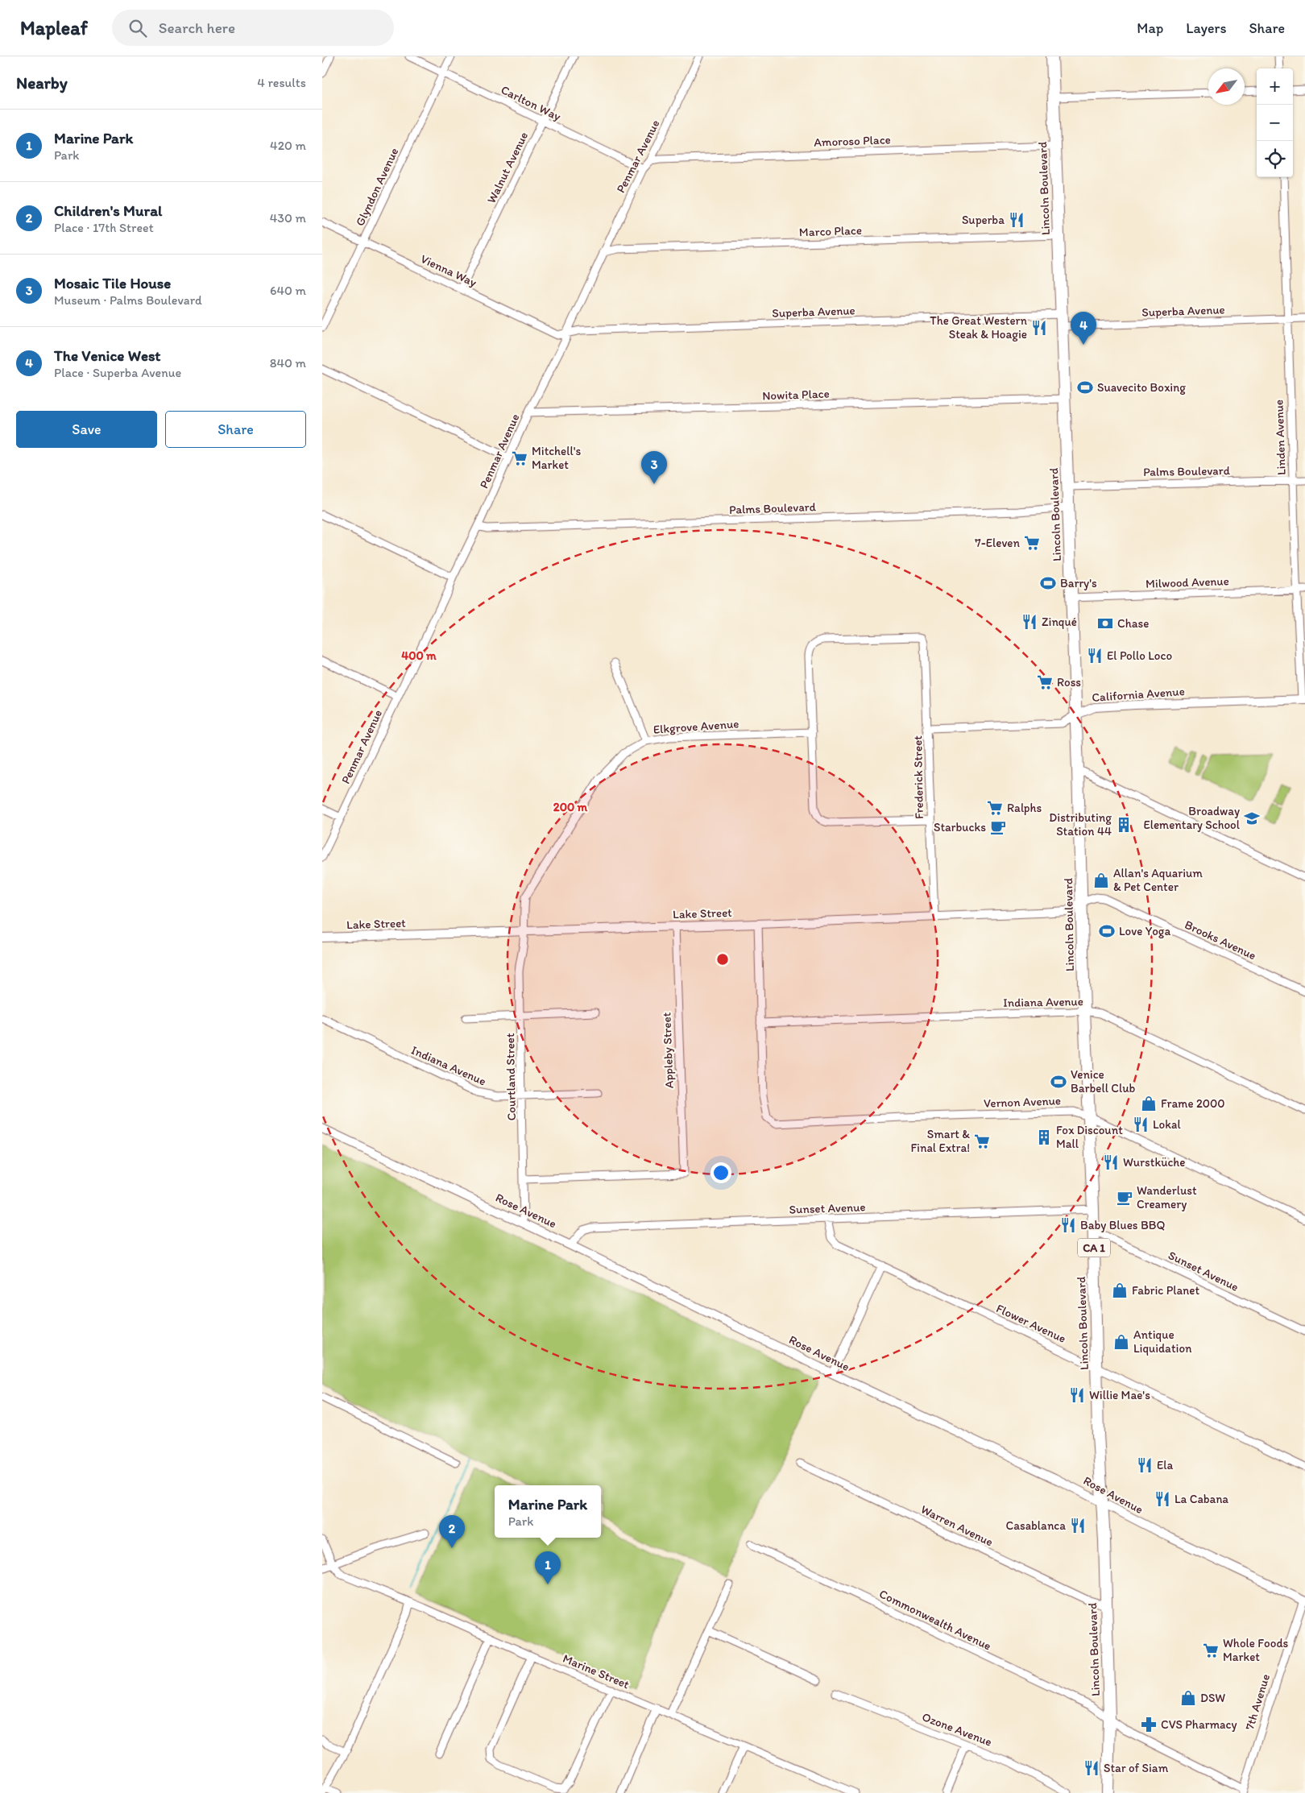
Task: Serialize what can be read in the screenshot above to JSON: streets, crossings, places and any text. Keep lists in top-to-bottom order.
{
  "streets": {
    "highway": ["Lincoln Boulevard", "CA 1"],
    "street": [
      "Carlton Way",
      "Amoroso Place",
      "Penmar Avenue",
      "Walnut Avenue",
      "Glyndon Avenue",
      "Marco Place",
      "Vienna Way",
      "Superba Avenue",
      "Nowita Place",
      "Linden Avenue",
      "Palms Boulevard",
      "Milwood Avenue",
      "California Avenue",
      "Elkgrove Avenue",
      "Frederick Street",
      "Lake Street",
      "Brooks Avenue",
      "Indiana Avenue",
      "Appleby Street",
      "Courtland Street",
      "Vernon Avenue",
      "Sunset Avenue",
      "Rose Avenue",
      "Flower Avenue",
      "Warren Avenue",
      "Commonwealth Avenue",
      "Marine Street",
      "7th Avenue",
      "Ozone Avenue"
    ]
  },
  "crossings": [
    ["Carlton Way", "Penmar Avenue"],
    ["Carlton Way", "Walnut Avenue"],
    ["Carlton Way", "Glyndon Avenue"],
    ["Amoroso Place", "Penmar Avenue"],
    ["Amoroso Place", "Lincoln Boulevard"],
    ["Penmar Avenue", "Marco Place"],
    ["Penmar Avenue", "Vienna Way"],
    ["Penmar Avenue", "Superba Avenue"],
    ["Penmar Avenue", "Nowita Place"],
    ["Penmar Avenue", "Palms Boulevard"],
    ["Walnut Avenue", "Vienna Way"],
    ["Glyndon Avenue", "Vienna Way"],
    ["Lincoln Boulevard", "Marco Place"],
    ["Lincoln Boulevard", "Superba Avenue"],
    ["Lincoln Boulevard", "Nowita Place"],
    ["Lincoln Boulevard", "Palms Boulevard"],
    ["Lincoln Boulevard", "Milwood Avenue"],
    ["Lincoln Boulevard", "California Avenue"],
    ["Lincoln Boulevard", "Lake Street"],
    ["Lincoln Boulevard", "Brooks Avenue"],
    ["Lincoln Boulevard", "Indiana Avenue"],
    ["Lincoln Boulevard", "Vernon Avenue"],
    ["Lincoln Boulevard", "Sunset Avenue"],
    ["Lincoln Boulevard", "Rose Avenue"],
    ["Lincoln Boulevard", "Flower Avenue"],
    ["Lincoln Boulevard", "Warren Avenue"],
    ["Lincoln Boulevard", "Commonwealth Avenue"],
    ["Vienna Way", "Superba Avenue"],
    ["Superba Avenue", "Linden Avenue"],
    ["Linden Avenue", "Palms Boulevard"],
    ["Linden Avenue", "Milwood Avenue"],
    ["Linden Avenue", "California Avenue"],
    ["California Avenue", "Frederick Street"],
    ["Elkgrove Avenue", "Frederick Street"],
    ["Elkgrove Avenue", "Lake Street"],
    ["Elkgrove Avenue", "Courtland Street"],
    ["Frederick Street", "Lake Street"],
    ["Lake Street", "Brooks Avenue"],
    ["Lake Street", "Appleby Street"],
    ["Lake Street", "Courtland Street"],
    ["Indiana Avenue", "Courtland Street"],
    ["Indiana Avenue", "Vernon Avenue"],
    ["Appleby Street", "Courtland Street"],
    ["Courtland Street", "Rose Avenue"],
    ["Sunset Avenue", "Rose Avenue"],
    ["Sunset Avenue", "Flower Avenue"],
    ["Rose Avenue", "7th Avenue"],
    ["Commonwealth Avenue", "7th Avenue"]
  ],
  "places": {
    "restaurant": [
      "Superba",
      "The Great Western Steak & Hoagie",
      "Zinqué",
      "El Pollo Loco",
      "Lokal",
      "Wurstküche",
      "Baby Blues BBQ",
      "Willie Mae's",
      "Ela",
      "La Cabana",
      "Casablanca",
      "Star of Siam"
    ],
    "sports": [
      "Suavecito Boxing",
      "Barry's",
      "Love Yoga",
      "Venice Barbell Club"
    ],
    "supermarket": [
      "Mitchell's Market",
      "7-Eleven",
      "Ross",
      "Ralphs",
      "Smart & Final Extra!",
      "Whole Foods Market"
    ],
    "bank": ["Chase"],
    "school or university": ["Broadway Elementary School"],
    "building": ["Distributing Station 44", "Fox Discount Mall"],
    "cafe": ["Starbucks", "Wanderlust Creamery"],
    "shop": [
      "Allan's Aquarium & Pet Center",
      "Frame 2000",
      "Fabric Planet",
      "Antique Liquidation",
      "DSW"
    ],
    "pharmacy": ["CVS Pharmacy"]
  },
  "north": "bottom left",
  "page": {
    "header": "Mapleaf",
    "search": "Search here",
    "nav": ["Map", "Layers", "Share"],
    "heading": ["Nearby", "4 results"],
    "map_buttons": ["+", "−"],
    "list": [
      {
        "mark": "1",
        "name": "Marine Park",
        "note": "Park",
        "value": "420 m"
      },
      {
        "mark": "2",
        "name": "Children's Mural",
        "note": "Place · 17th Street",
        "value": "430 m"
      },
      {
        "mark": "3",
        "name": "Mosaic Tile House",
        "note": "Museum · Palms Boulevard",
        "value": "640 m"
      },
      {
        "mark": "4",
        "name": "The Venice West",
        "note": "Place · Superba Avenue",
        "value": "840 m"
      }
    ],
    "pins": [
      "4",
      "3",
      "2",
      "1"
    ],
    "buttons": ["Save", "Share"],
    "popup": ["Marine Park", "Park"]
  },
  "rings": ["400 m", "200 m"]
}
